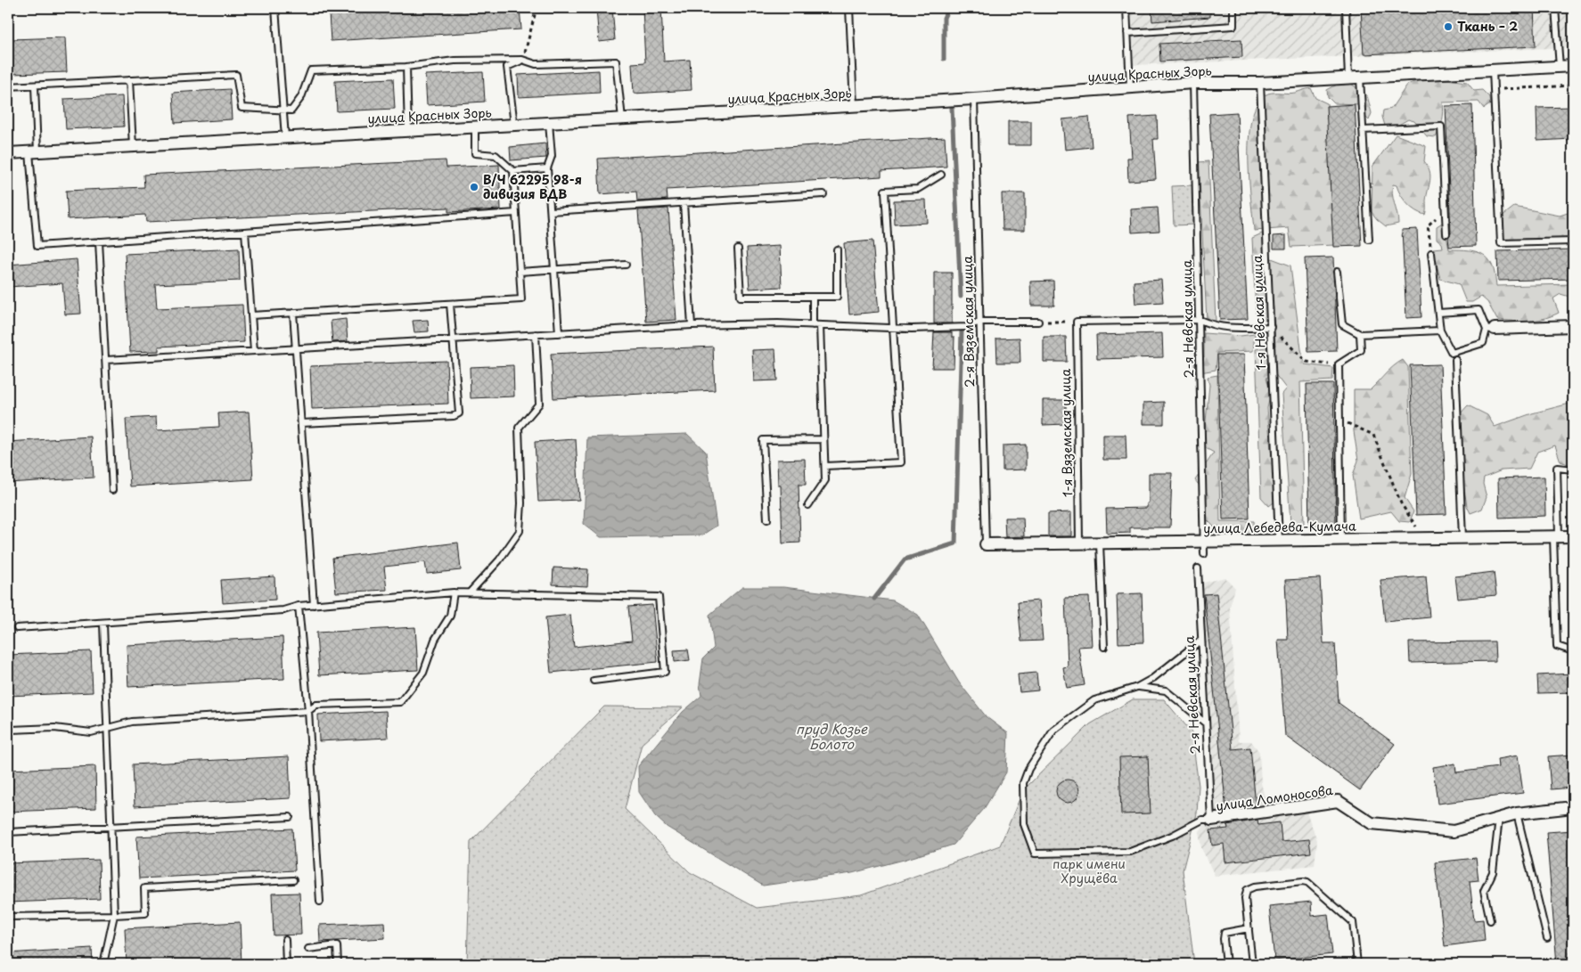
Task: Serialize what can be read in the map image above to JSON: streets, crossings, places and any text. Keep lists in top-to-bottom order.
{
  "streets": {
    "street": ["улица Красных Зорь", "улица Лебедева-Кумача", "улица Ломоносова"],
    "lane": [
      "1-я Невская улица",
      "2-я Невская улица",
      "2-я Вяземская улица",
      "1-я Вяземская улица"
    ]
  },
  "crossings": [
    ["улица Красных Зорь", "1-я Невская улица"],
    ["улица Красных Зорь", "2-я Невская улица"],
    ["улица Красных Зорь", "2-я Вяземская улица"],
    ["1-я Невская улица", "улица Лебедева-Кумача"],
    ["2-я Невская улица", "улица Лебедева-Кумача"],
    ["2-я Невская улица", "улица Ломоносова"],
    ["2-я Вяземская улица", "улица Лебедева-Кумача"],
    ["1-я Вяземская улица", "улица Лебедева-Кумача"]
  ],
  "water": ["пруд Козье Болото"],
  "parks": ["парк имени Хрущёва"],
  "places": ["Ткань – 2", "В/Ч 62295 98-я дивизия ВДВ"]
}
